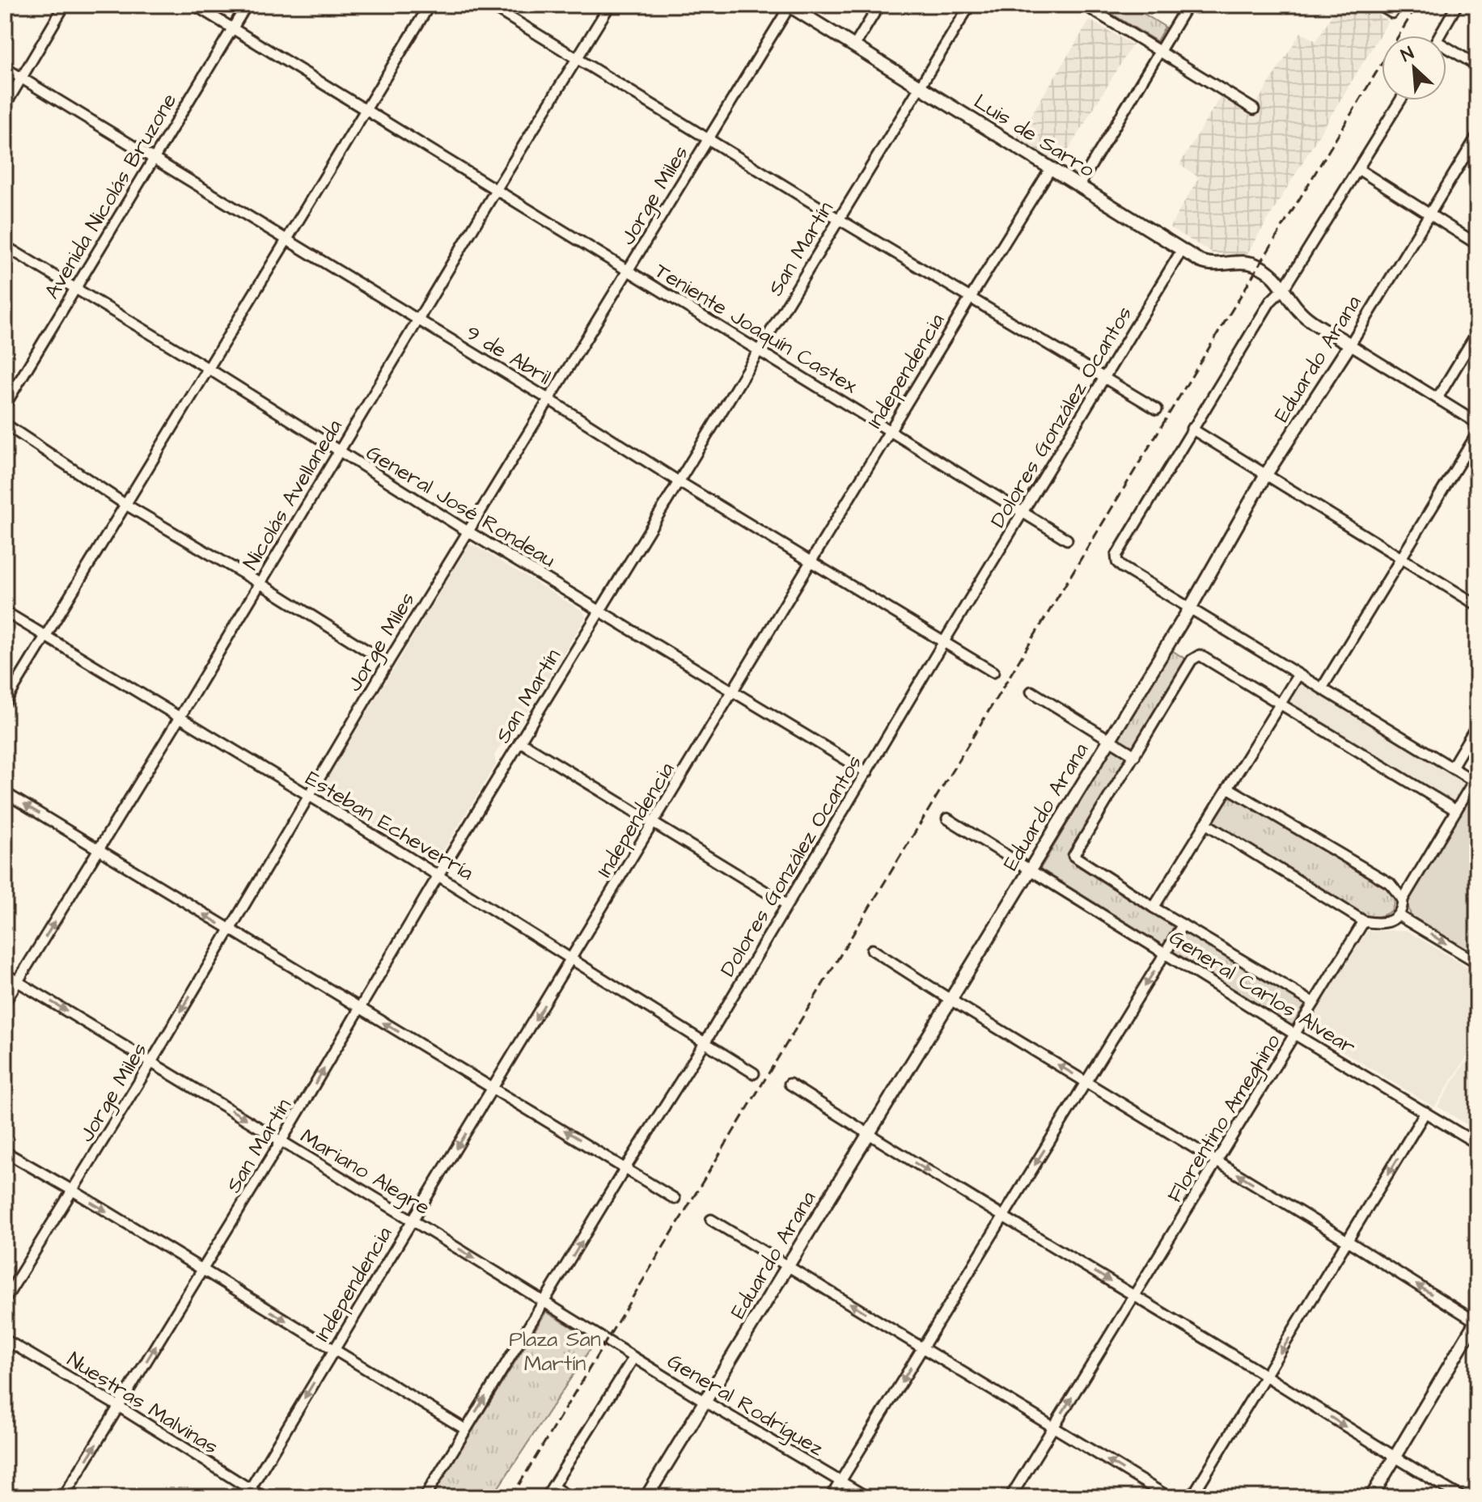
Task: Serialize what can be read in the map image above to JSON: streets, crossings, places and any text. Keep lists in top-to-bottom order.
{
  "streets": {
    "main road": ["Luis de Sarro", "Eduardo Arana"],
    "street": [
      "Jorge Miles",
      "Avenida Nicolás Bruzone",
      "San Martín",
      "Teniente Joaquín Castex",
      "9 de Abril",
      "Independencia",
      "Dolores González Ocantos",
      "Nicolás Avellaneda",
      "General José Rondeau",
      "Esteban Echeverría",
      "General Carlos Alvear",
      "Florentino Ameghino",
      "Mariano Alegre",
      "Nuestras Malvinas",
      "General Rodríguez"
    ]
  },
  "crossings": [
    ["Luis de Sarro", "Jorge Miles"],
    ["Luis de Sarro", "San Martín"],
    ["Luis de Sarro", "Independencia"],
    ["Luis de Sarro", "Dolores González Ocantos"],
    ["Jorge Miles", "Teniente Joaquín Castex"],
    ["Jorge Miles", "9 de Abril"],
    ["Jorge Miles", "General José Rondeau"],
    ["Jorge Miles", "Esteban Echeverría"],
    ["Jorge Miles", "Mariano Alegre"],
    ["Avenida Nicolás Bruzone", "Teniente Joaquín Castex"],
    ["Avenida Nicolás Bruzone", "9 de Abril"],
    ["Avenida Nicolás Bruzone", "General José Rondeau"],
    ["San Martín", "Teniente Joaquín Castex"],
    ["San Martín", "9 de Abril"],
    ["San Martín", "General José Rondeau"],
    ["San Martín", "Esteban Echeverría"],
    ["San Martín", "Mariano Alegre"],
    ["San Martín", "Nuestras Malvinas"],
    ["Teniente Joaquín Castex", "Independencia"],
    ["Teniente Joaquín Castex", "Dolores González Ocantos"],
    ["Teniente Joaquín Castex", "Nicolás Avellaneda"],
    ["9 de Abril", "Independencia"],
    ["9 de Abril", "Dolores González Ocantos"],
    ["9 de Abril", "Nicolás Avellaneda"],
    ["Eduardo Arana", "General Carlos Alvear"],
    ["Eduardo Arana", "General Rodríguez"],
    ["Independencia", "General José Rondeau"],
    ["Independencia", "Esteban Echeverría"],
    ["Independencia", "Mariano Alegre"],
    ["Independencia", "Nuestras Malvinas"],
    ["Dolores González Ocantos", "General José Rondeau"],
    ["Dolores González Ocantos", "Esteban Echeverría"],
    ["Dolores González Ocantos", "Mariano Alegre"],
    ["Nicolás Avellaneda", "General José Rondeau"],
    ["Nicolás Avellaneda", "Esteban Echeverría"],
    ["Nicolás Avellaneda", "Mariano Alegre"],
    ["General Carlos Alvear", "Florentino Ameghino"],
    ["Mariano Alegre", "General Rodríguez"]
  ],
  "one_way": ["Mariano Alegre"],
  "parks": ["Plaza San Martín"],
  "north": "top left"
}
